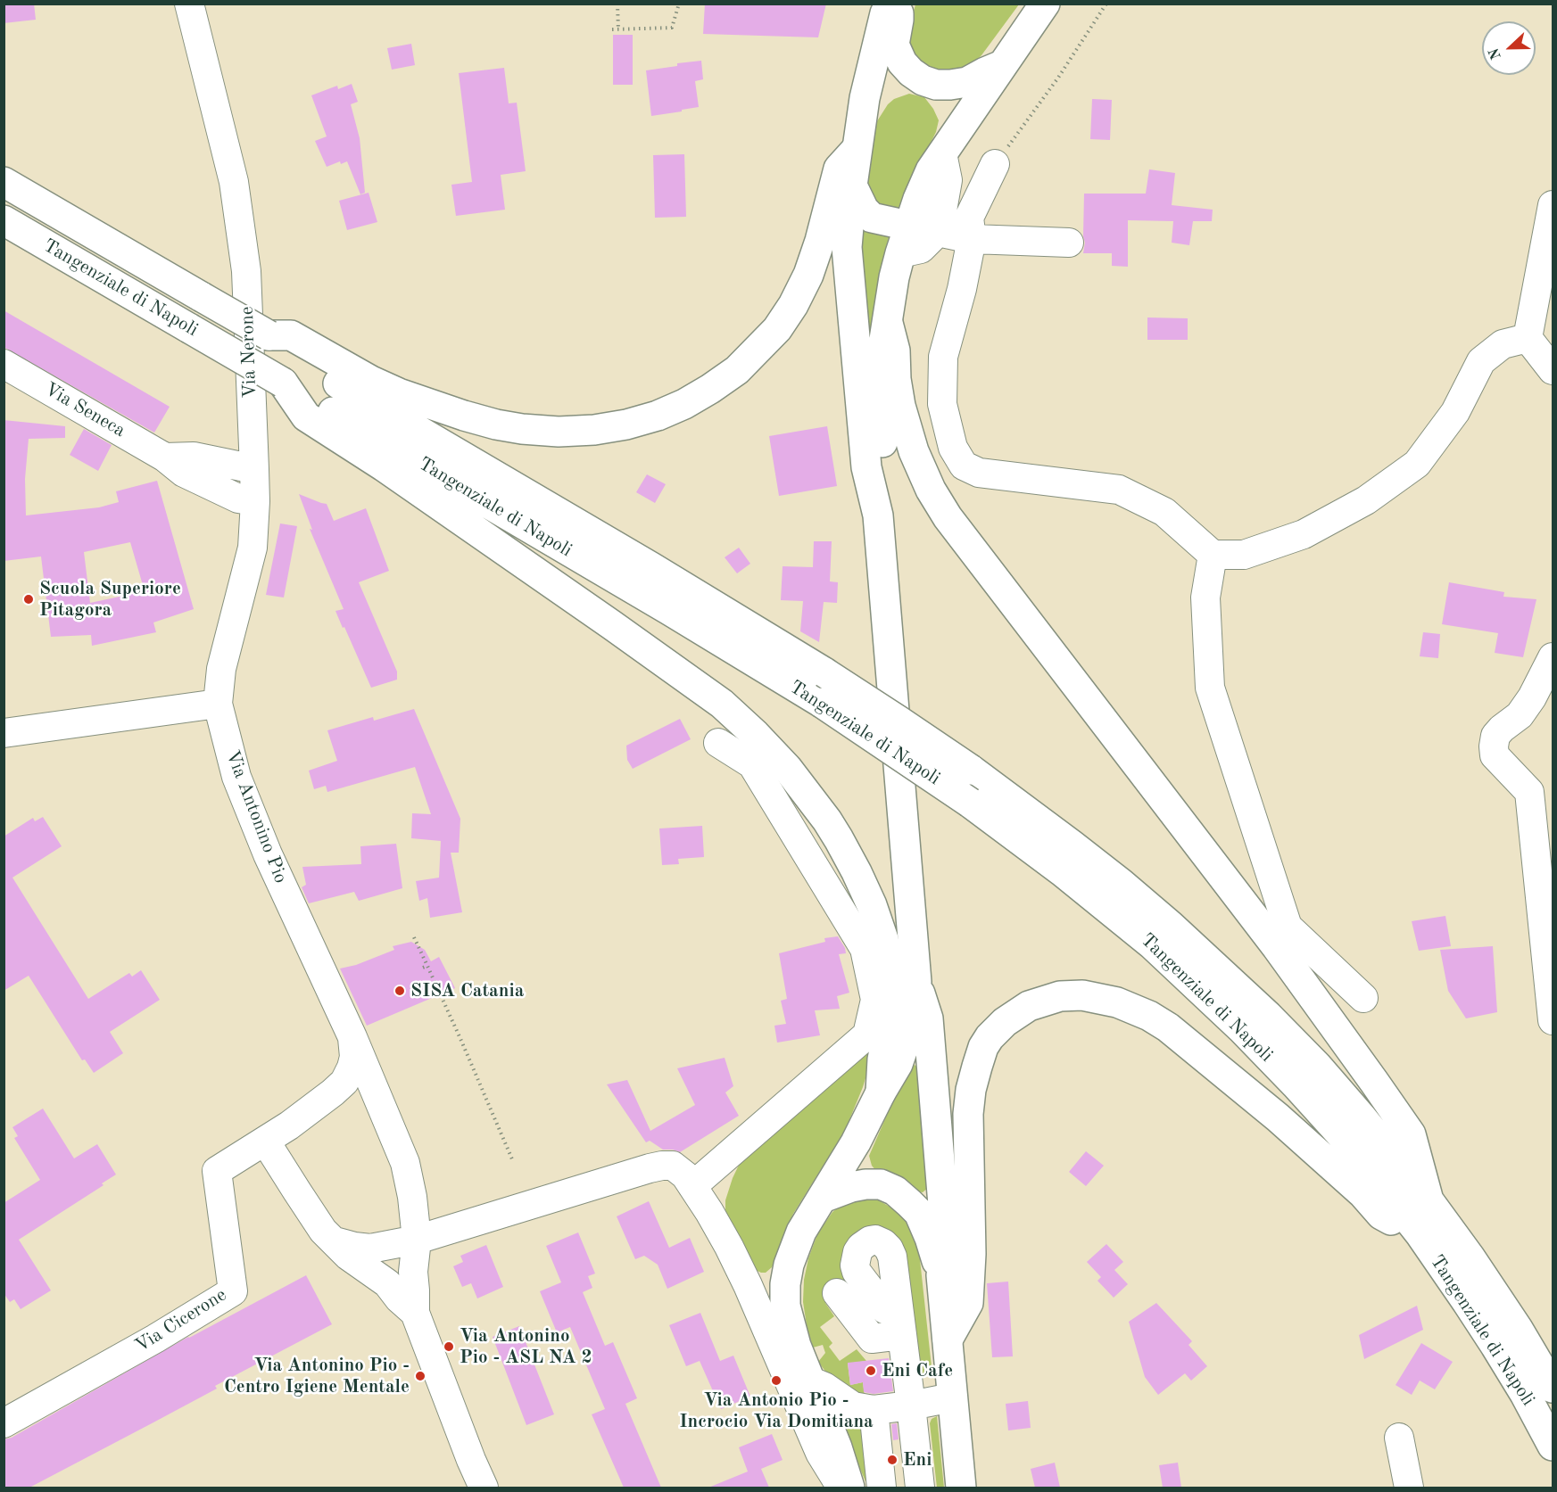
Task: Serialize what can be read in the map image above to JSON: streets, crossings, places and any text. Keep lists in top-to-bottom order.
{
  "streets": {
    "main road": ["Tangenziale di Napoli"],
    "street": [
      "Via Nerone",
      "Via Seneca",
      "Via Antonino Pio",
      "Via Cicerone"
    ]
  },
  "crossings": [
    ["Via Nerone", "Via Seneca"],
    ["Via Nerone", "Via Antonino Pio"],
    ["Via Antonino Pio", "Via Cicerone"]
  ],
  "places": [
    "Scuola Superiore Pitagora",
    "SISA Catania",
    "Via Antonino Pio - ASL NA 2",
    "Eni Cafe",
    "Via Antonino Pio - Centro Igiene Mentale",
    "Via Antonio Pio - Incrocio Via Domitiana",
    "Eni"
  ],
  "north": "left"
}
